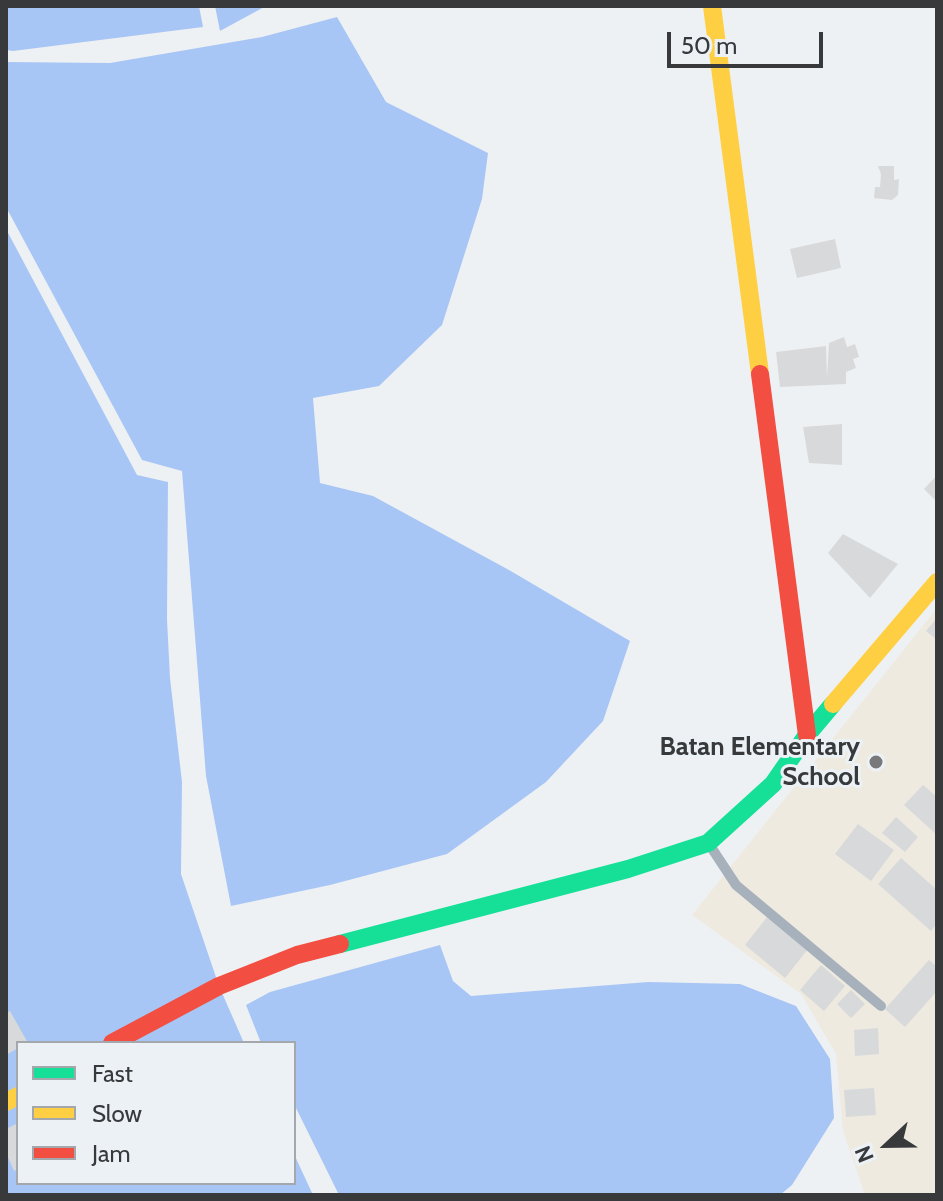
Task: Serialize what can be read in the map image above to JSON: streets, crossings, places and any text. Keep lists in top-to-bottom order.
{
  "places": ["Batan Elementary School"],
  "legend": ["Fast", "Slow", "Jam"],
  "scale_bar": "50 m",
  "north": "left"
}
